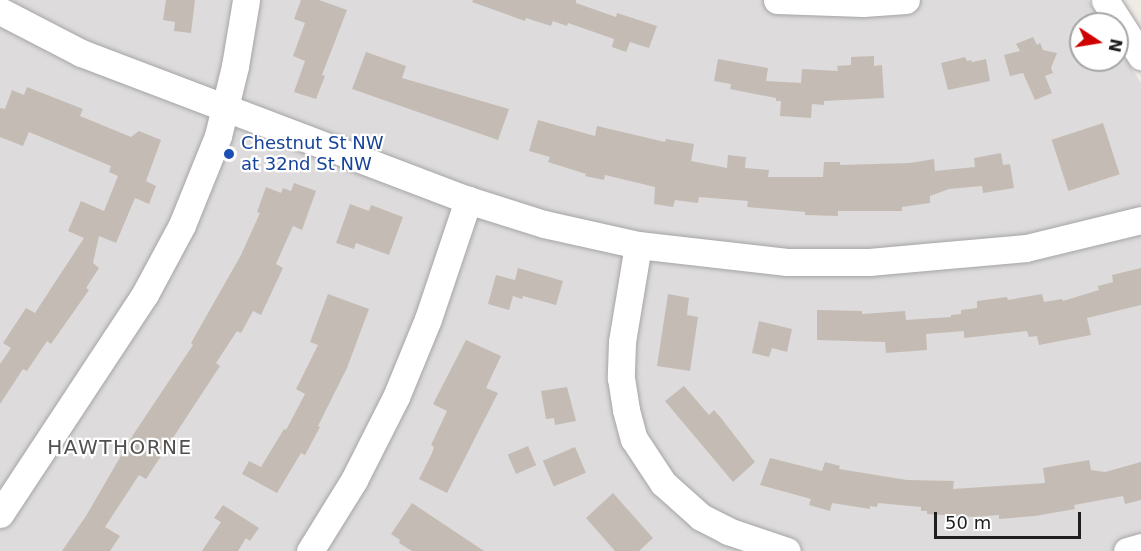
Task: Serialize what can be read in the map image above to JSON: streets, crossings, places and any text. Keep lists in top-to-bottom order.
{
  "districts": ["HAWTHORNE"],
  "places": ["Chestnut St NW at 32nd St NW"],
  "scale_bar": "50 m",
  "north": "right"
}
